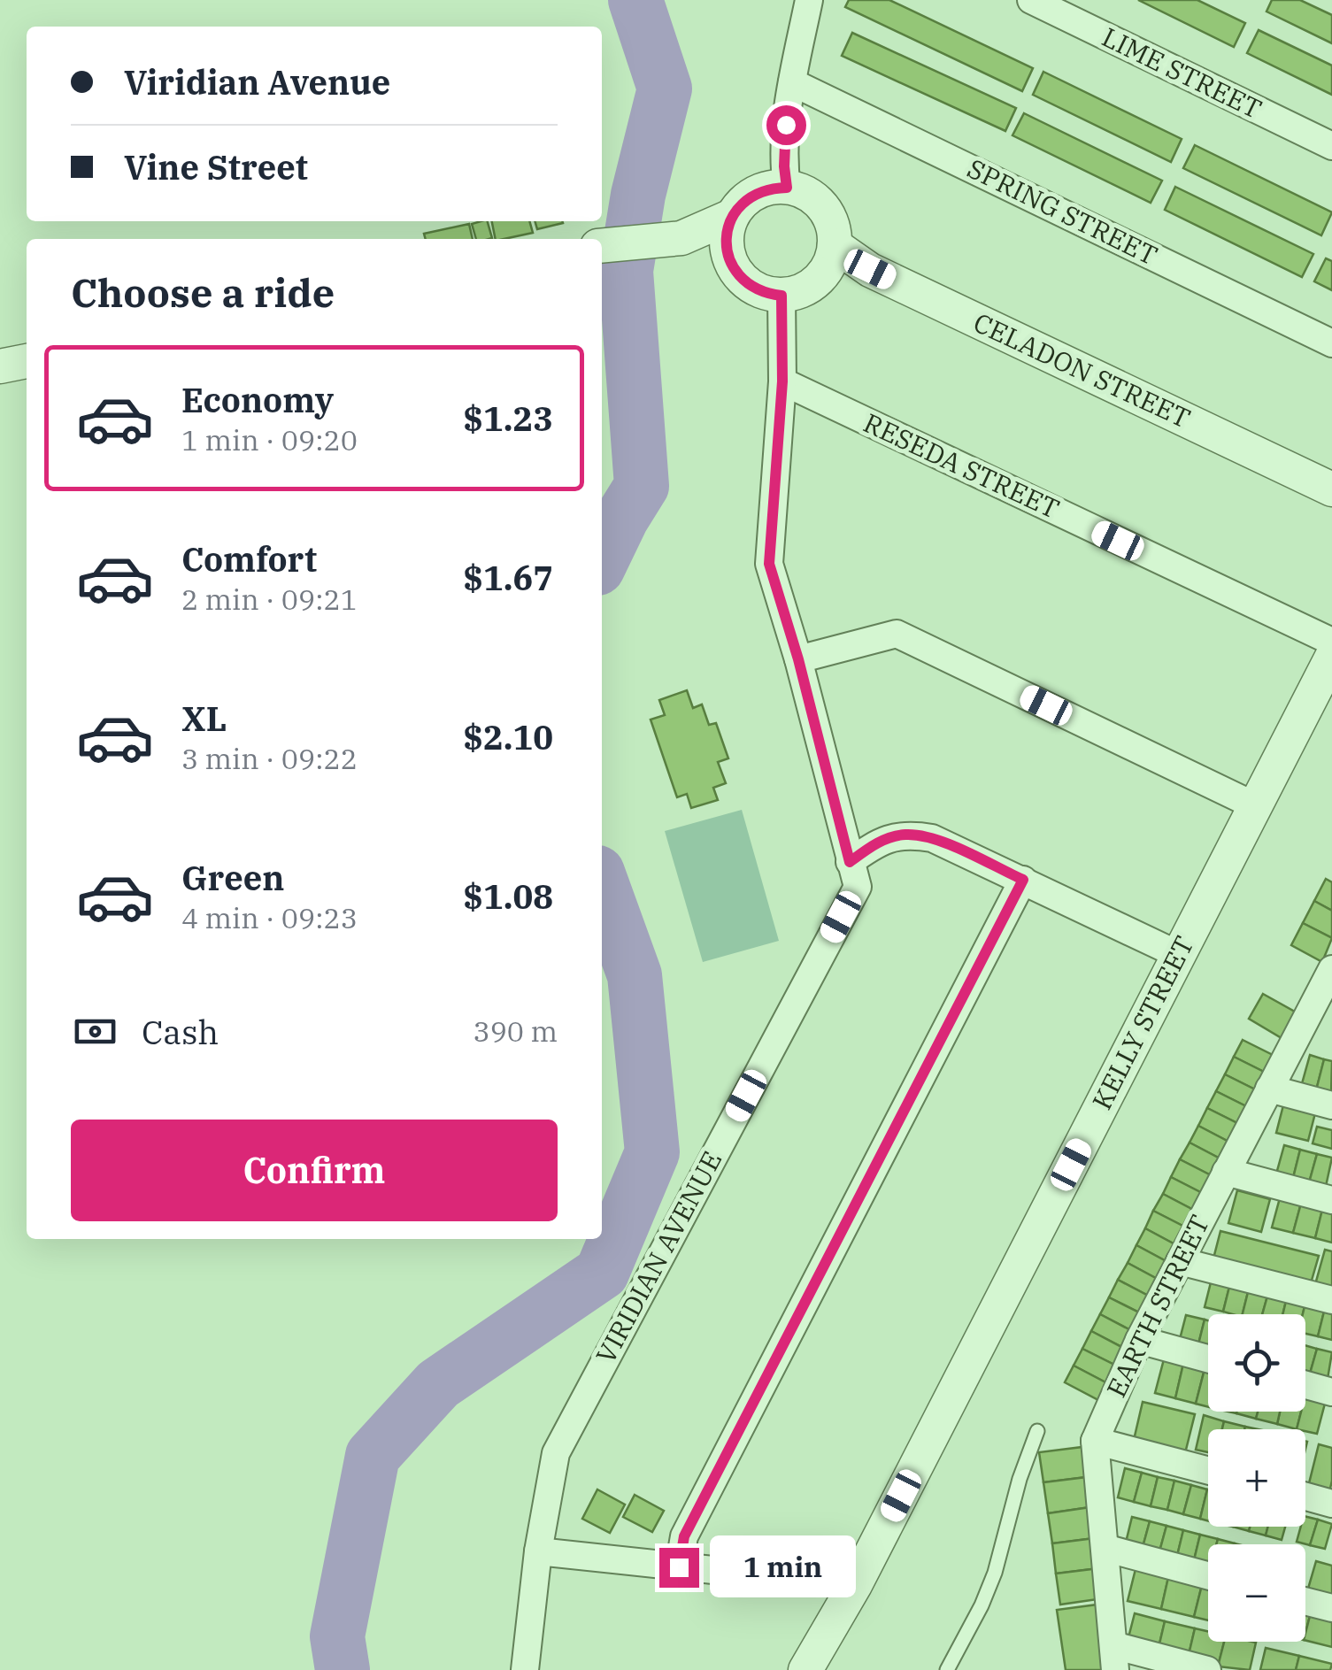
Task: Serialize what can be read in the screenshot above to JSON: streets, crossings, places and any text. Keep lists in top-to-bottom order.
{
  "streets": {
    "street": [
      "LIME STREET",
      "SPRING STREET",
      "CELADON STREET",
      "RESEDA STREET",
      "KELLY STREET",
      "VIRIDIAN AVENUE",
      "EARTH STREET"
    ]
  },
  "crossings": [
    ["CELADON STREET", "VIRIDIAN AVENUE"],
    ["RESEDA STREET", "VIRIDIAN AVENUE"]
  ],
  "page": {
    "banner": ["Viridian Avenue", "Vine Street"],
    "heading": "Choose a ride",
    "list": [
      {
        "name": "Economy",
        "note": "1 min · 09:20",
        "value": "$1.23"
      },
      {
        "name": "Comfort",
        "note": "2 min · 09:21",
        "value": "$1.67"
      },
      {
        "name": "XL",
        "note": "3 min · 09:22",
        "value": "$2.10"
      },
      {
        "name": "Green",
        "note": "4 min · 09:23",
        "value": "$1.08"
      }
    ],
    "pay": ["Cash", "390 m"],
    "buttons": "Confirm",
    "map_buttons": ["+", "−"],
    "bubble": "1 min"
  }
}
